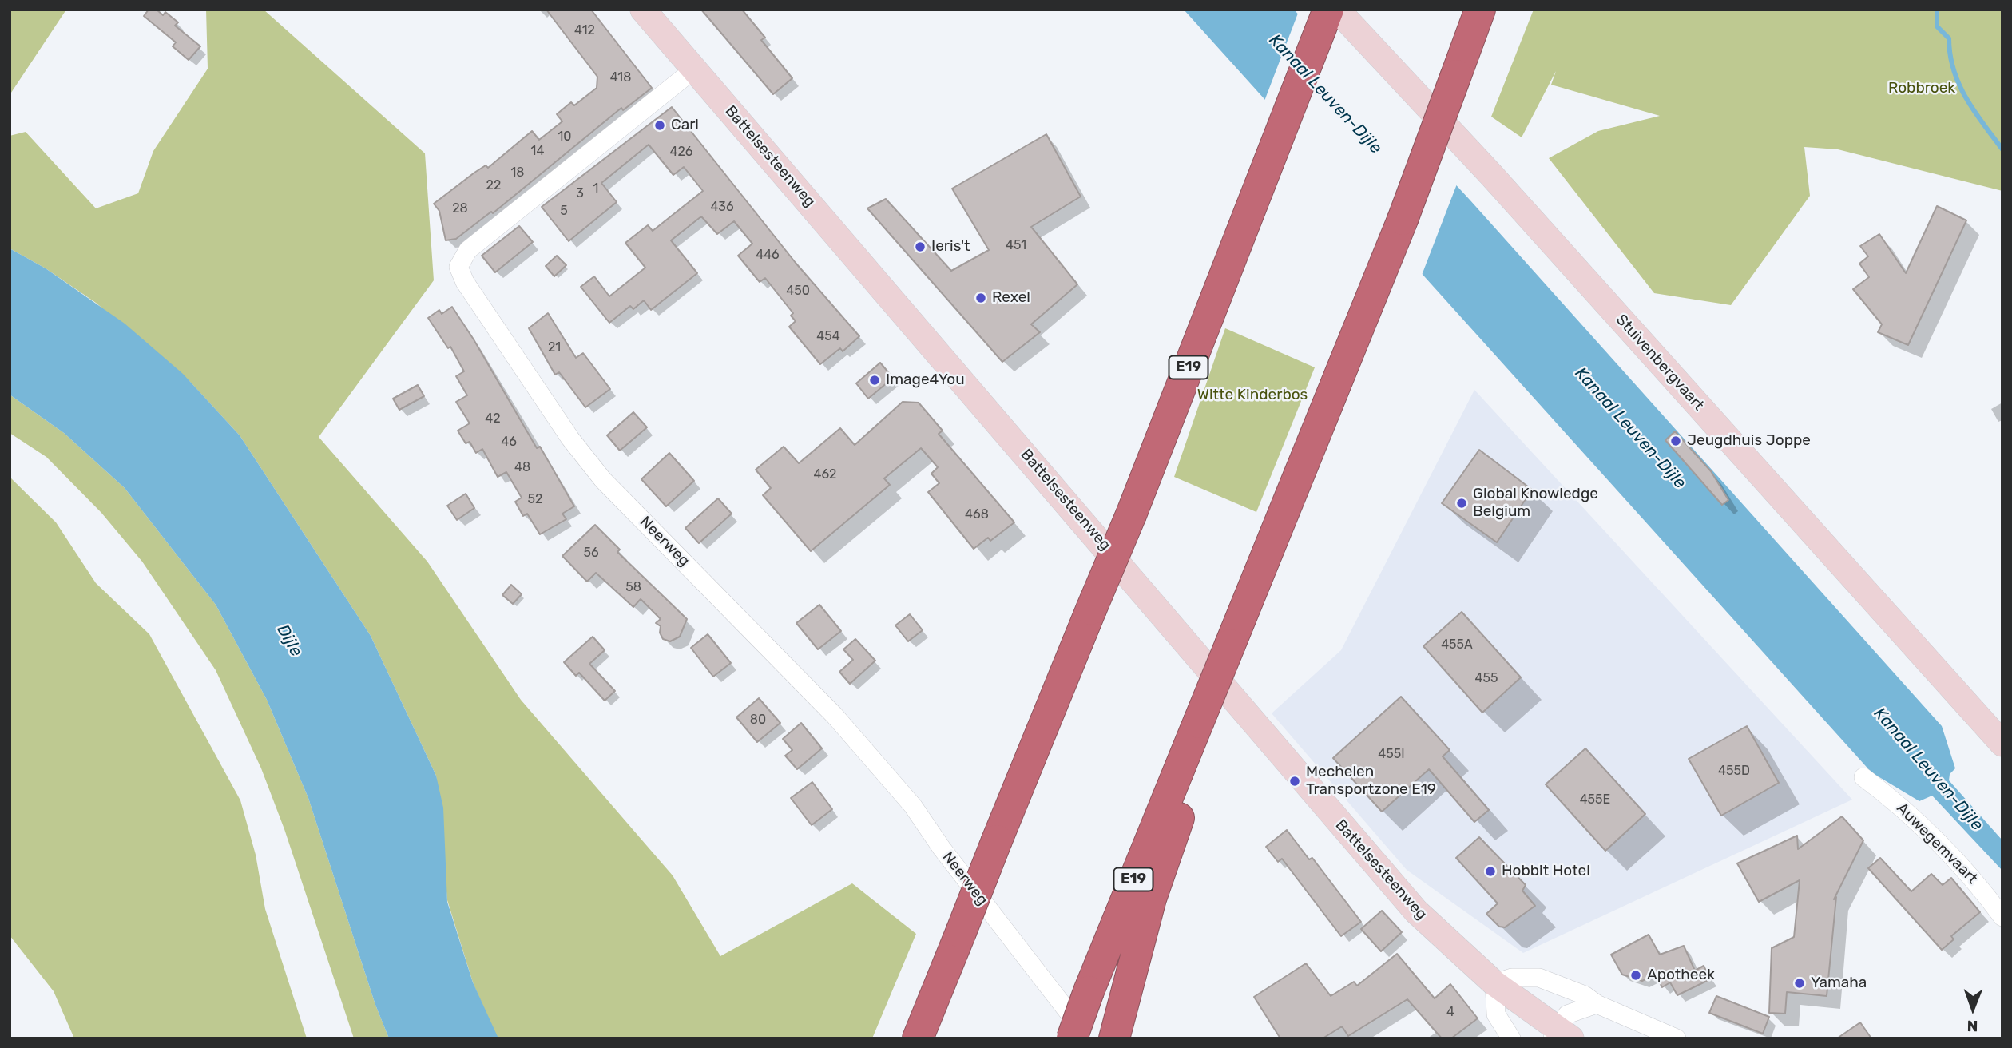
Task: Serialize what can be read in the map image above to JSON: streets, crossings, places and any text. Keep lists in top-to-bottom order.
{
  "streets": {
    "highway": ["E19"],
    "main road": ["Battelsesteenweg", "Stuivenbergvaart"],
    "street": ["Neerweg", "Auwegemvaart"]
  },
  "crossings": [
    ["Battelsesteenweg", "Neerweg"]
  ],
  "water": ["Kanaal Leuven-Dijle", "Dijle"],
  "parks": ["Robbroek", "Witte Kinderbos"],
  "places": [
    "Carl",
    "Ieris't",
    "Rexel",
    "Image4You",
    "Jeugdhuis Joppe",
    "Global Knowledge Belgium",
    "Mechelen Transportzone E19",
    "Hobbit Hotel",
    "Apotheek",
    "Yamaha"
  ],
  "house_numbers": [
    "412",
    "418",
    "10",
    "14",
    "426",
    "18",
    "22",
    "1",
    "3",
    "436",
    "28",
    "5",
    "451",
    "446",
    "450",
    "454",
    "21",
    "42",
    "46",
    "48",
    "462",
    "52",
    "468",
    "56",
    "58",
    "455A",
    "455",
    "80",
    "455I",
    "455D",
    "455E",
    "4"
  ],
  "north": "bottom"
}
